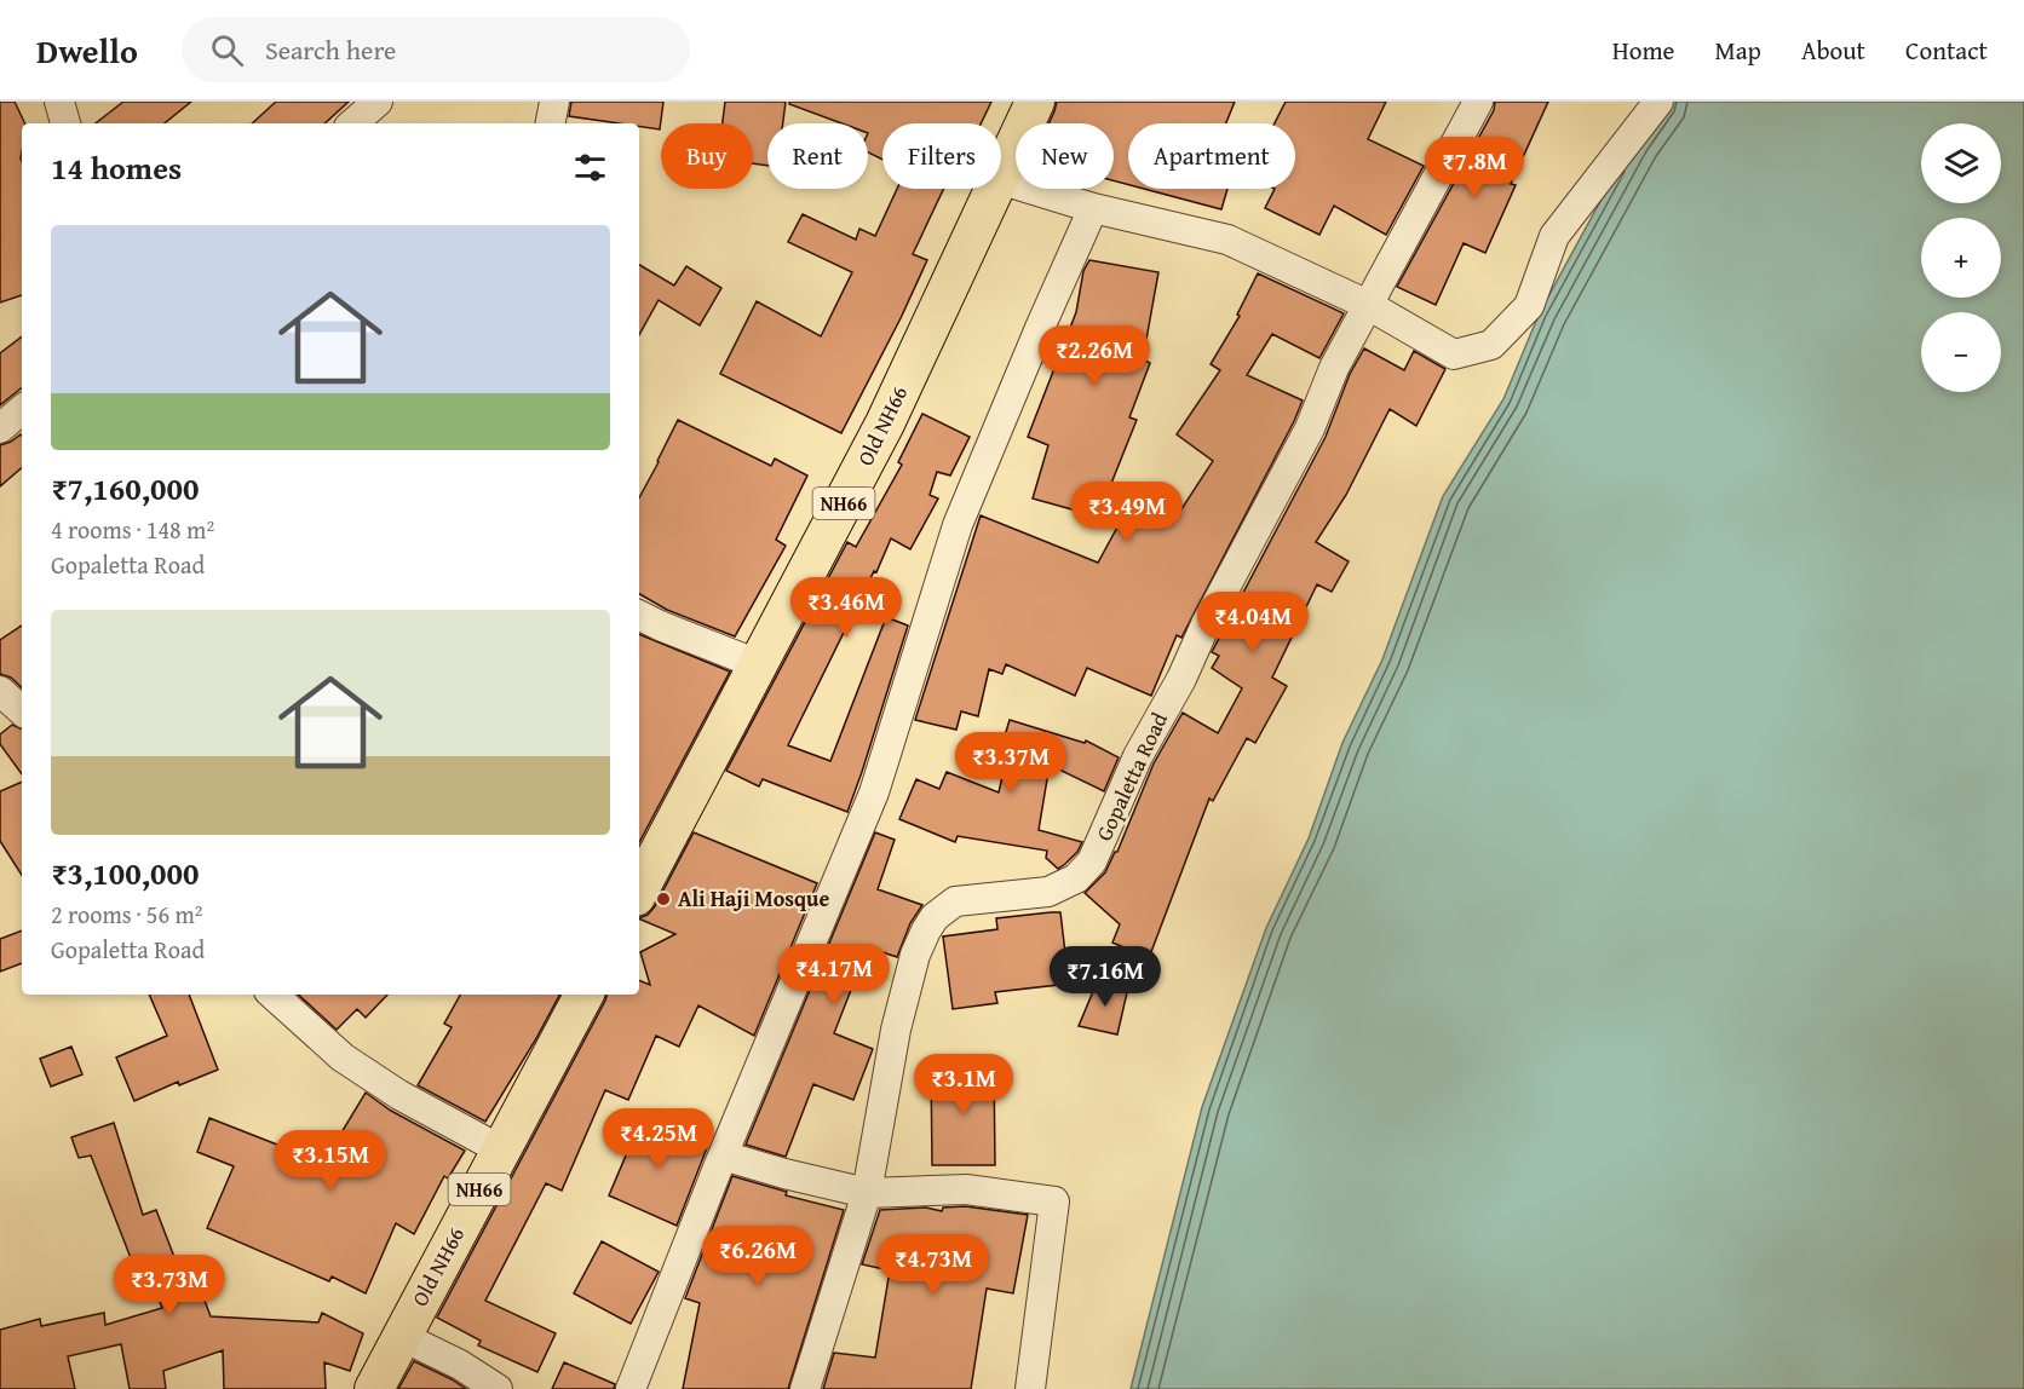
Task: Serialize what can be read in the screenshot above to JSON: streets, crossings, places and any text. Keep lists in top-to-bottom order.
{
  "streets": {
    "main road": ["Old NH66", "NH66"],
    "street": ["Gopaletta Road"]
  },
  "places": ["Ali Haji Mosque"],
  "page": {
    "header": "Dwello",
    "search": "Search here",
    "nav": [
      "Home",
      "Map",
      "About",
      "Contact"
    ],
    "map_buttons": ["+", "−"],
    "chip": [
      "Buy",
      "Rent",
      "Filters",
      "New",
      "Apartment"
    ],
    "heading": "14 homes",
    "price": [
      "₹7.8M",
      "₹2.26M",
      "₹3.49M",
      "₹3.46M",
      "₹4.04M",
      "₹3.37M",
      "₹4.17M",
      "₹7.16M",
      "₹3.1M",
      "₹4.25M",
      "₹3.15M",
      "₹6.26M",
      "₹4.73M",
      "₹3.73M"
    ],
    "list": [
      {
        "name": "₹7,160,000",
        "note": "4 rooms · 148 m² · Gopaletta Road"
      },
      {
        "name": "₹3,100,000",
        "note": "2 rooms · 56 m² · Gopaletta Road"
      }
    ]
  }
}
